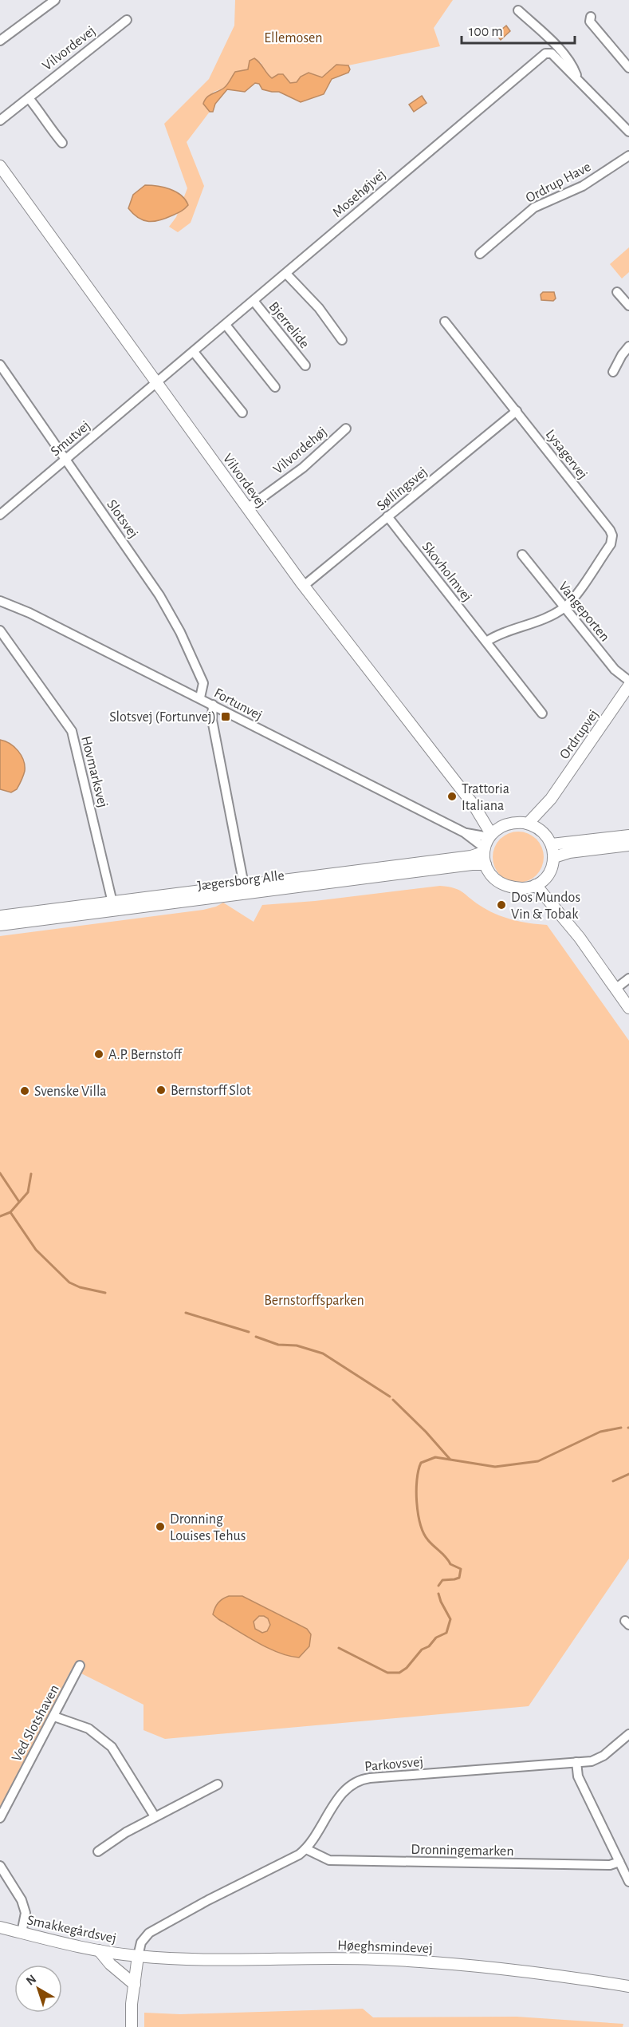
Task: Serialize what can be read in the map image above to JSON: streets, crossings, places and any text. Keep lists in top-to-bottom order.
{
  "streets": {
    "street": [
      "Vilvordevej",
      "Ordrup Have",
      "Mosehøjvej",
      "Bjerrelide",
      "Smutvej",
      "Vilvordehøj",
      "Lysagervej",
      "Søllingsvej",
      "Slotsvej",
      "Skovholmvej",
      "Vangeporten",
      "Fortunvej",
      "Ordrupvej",
      "Hovmarksvej",
      "Jægersborg Alle",
      "Ved Slotshaven",
      "Parkovsvej",
      "Dronningemarken",
      "Smakkegårdsvej",
      "Høeghsmindevej"
    ]
  },
  "crossings": [
    ["Vilvordevej", "Mosehøjvej"],
    ["Vilvordevej", "Smutvej"],
    ["Vilvordevej", "Vilvordehøj"],
    ["Vilvordevej", "Søllingsvej"],
    ["Vilvordevej", "Fortunvej"],
    ["Vilvordevej", "Ordrupvej"],
    ["Vilvordevej", "Jægersborg Alle"],
    ["Mosehøjvej", "Bjerrelide"],
    ["Mosehøjvej", "Smutvej"],
    ["Smutvej", "Slotsvej"],
    ["Lysagervej", "Søllingsvej"],
    ["Lysagervej", "Vangeporten"],
    ["Søllingsvej", "Skovholmvej"],
    ["Slotsvej", "Fortunvej"],
    ["Fortunvej", "Ordrupvej"],
    ["Fortunvej", "Jægersborg Alle"],
    ["Ordrupvej", "Jægersborg Alle"],
    ["Hovmarksvej", "Jægersborg Alle"],
    ["Parkovsvej", "Dronningemarken"],
    ["Parkovsvej", "Smakkegårdsvej"],
    ["Parkovsvej", "Høeghsmindevej"],
    ["Smakkegårdsvej", "Høeghsmindevej"]
  ],
  "parks": ["Ellemosen", "Bernstorffsparken"],
  "places": {
    "transit": ["Slotsvej (Fortunvej)"],
    "other": [
      "Trattoria Italiana",
      "Dos Mundos Vin & Tobak",
      "A.P. Bernstoff",
      "Bernstorff Slot",
      "Svenske Villa",
      "Dronning Louises Tehus"
    ]
  },
  "scale_bar": "100 m",
  "north": "top left"
}
